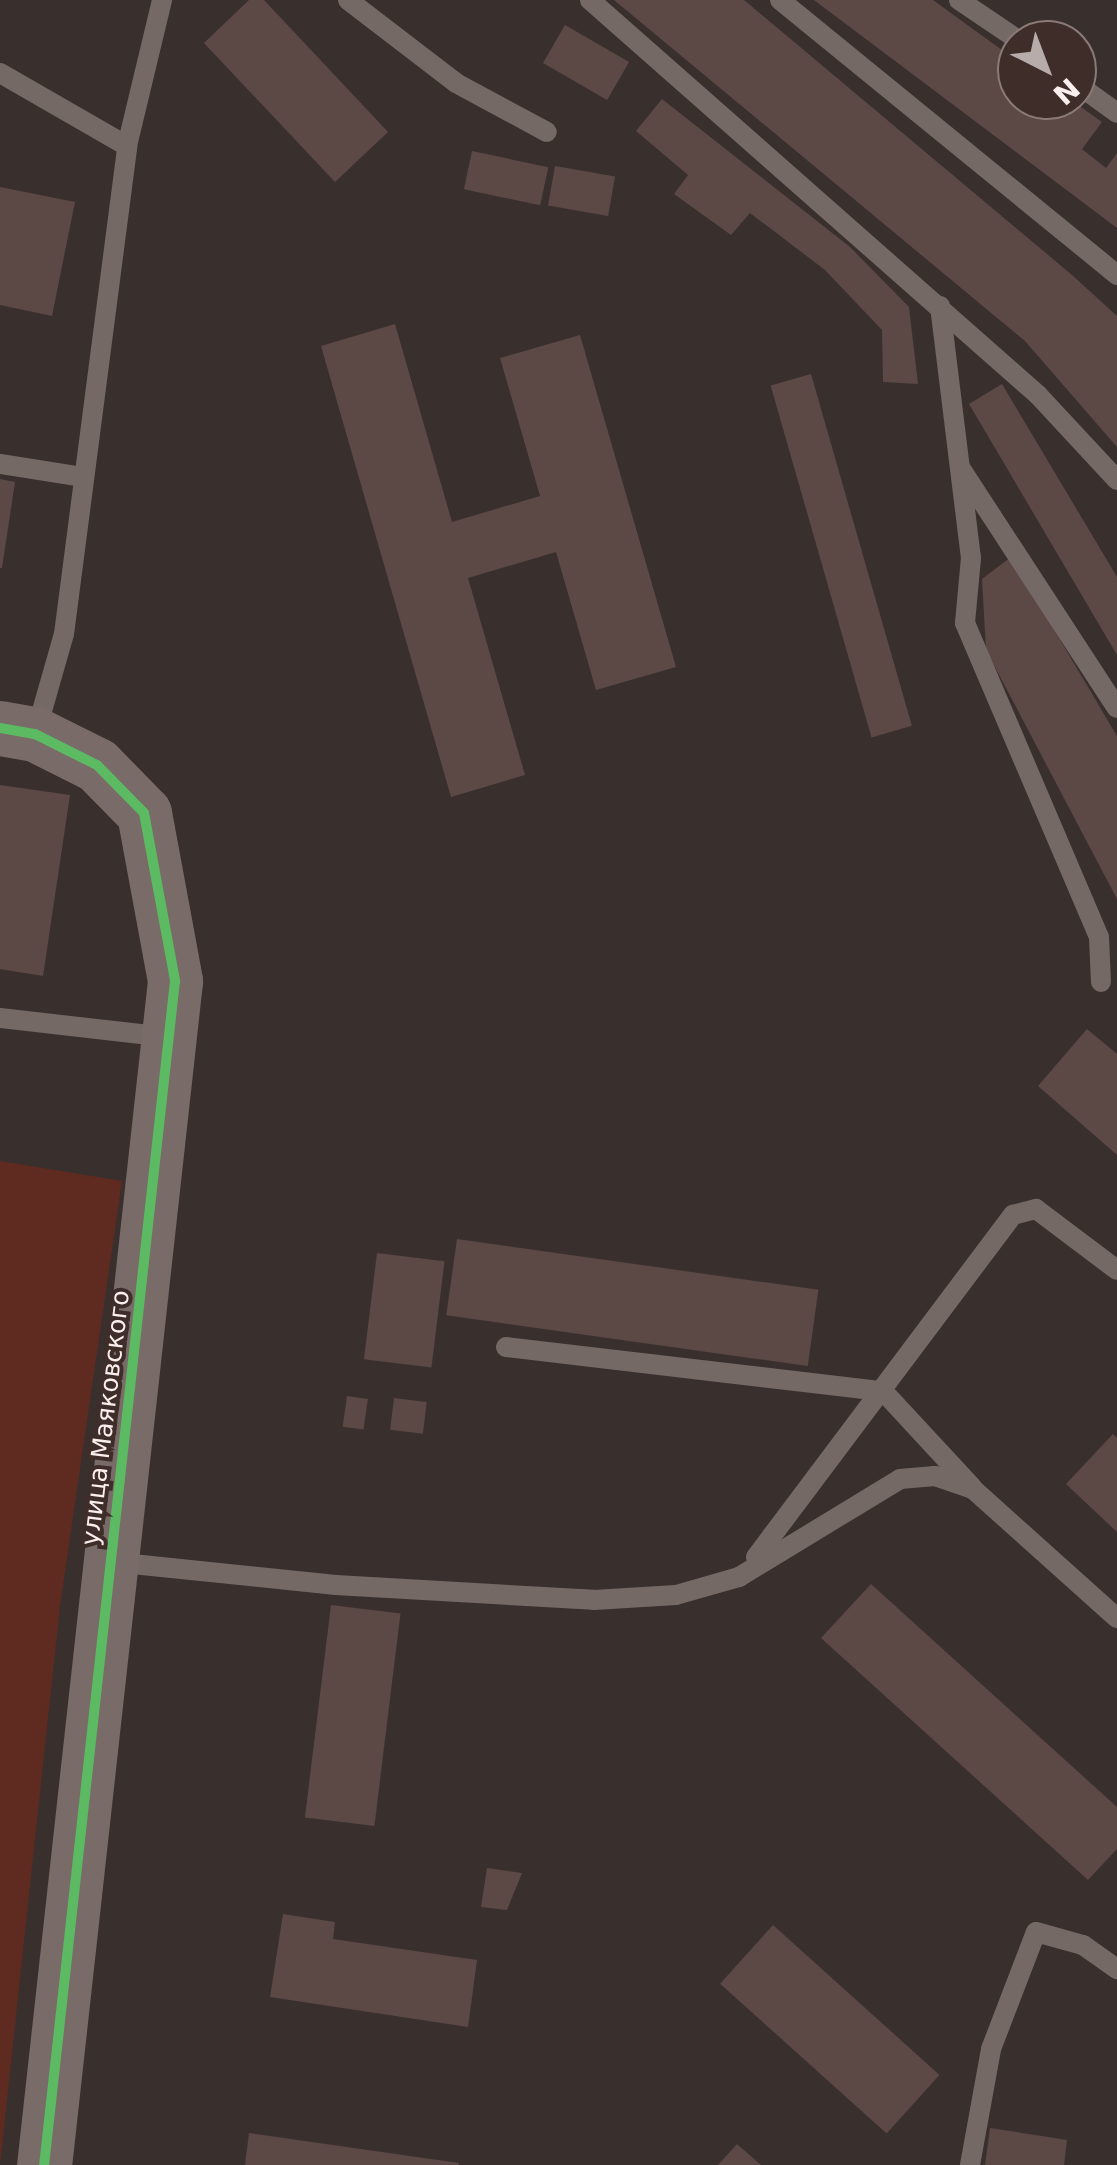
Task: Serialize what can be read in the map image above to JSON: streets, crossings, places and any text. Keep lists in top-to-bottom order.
{
  "streets": {
    "street": ["улица Маяковского"]
  },
  "north": "bottom right"
}
